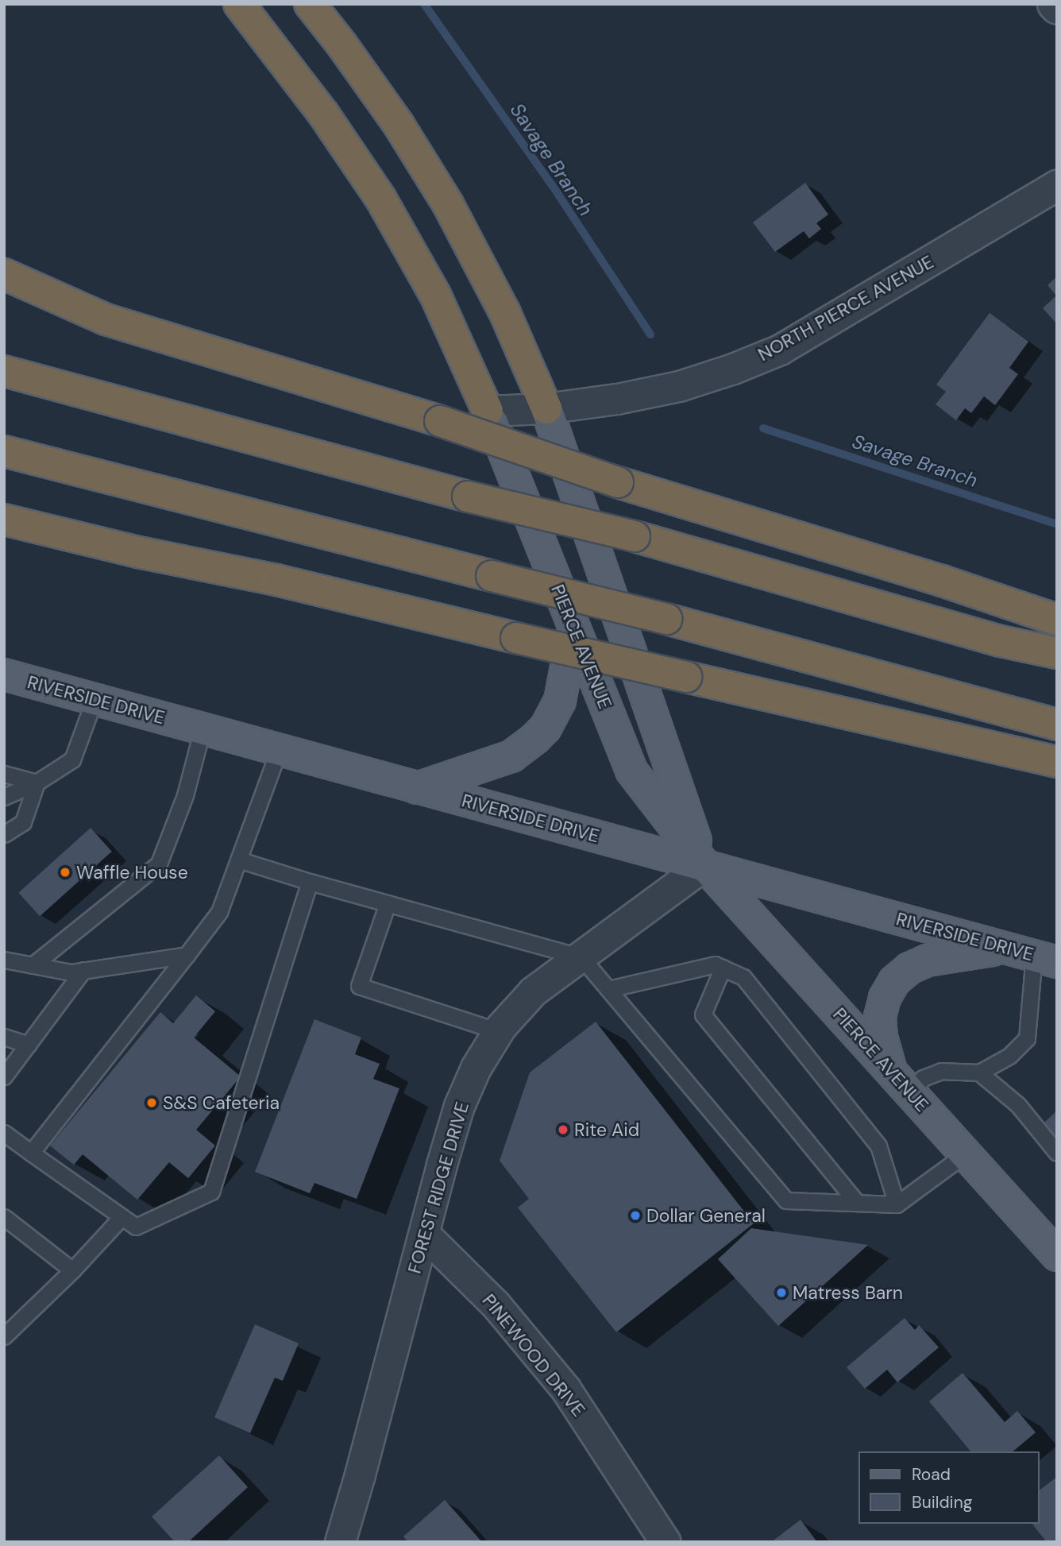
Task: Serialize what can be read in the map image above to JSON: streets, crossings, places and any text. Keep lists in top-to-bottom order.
{
  "streets": {
    "main road": ["PIERCE AVENUE", "RIVERSIDE DRIVE"],
    "street": ["NORTH PIERCE AVENUE", "FOREST RIDGE DRIVE", "PINEWOOD DRIVE"]
  },
  "crossings": [
    ["NORTH PIERCE AVENUE", "PIERCE AVENUE"],
    ["PIERCE AVENUE", "RIVERSIDE DRIVE"],
    ["PIERCE AVENUE", "FOREST RIDGE DRIVE"],
    ["RIVERSIDE DRIVE", "FOREST RIDGE DRIVE"],
    ["FOREST RIDGE DRIVE", "PINEWOOD DRIVE"]
  ],
  "water": ["Savage Branch"],
  "places": [
    "Waffle House",
    "S&S Cafeteria",
    "Rite Aid",
    "Dollar General",
    "Matress Barn"
  ],
  "legend": ["Road", "Building"]
}
